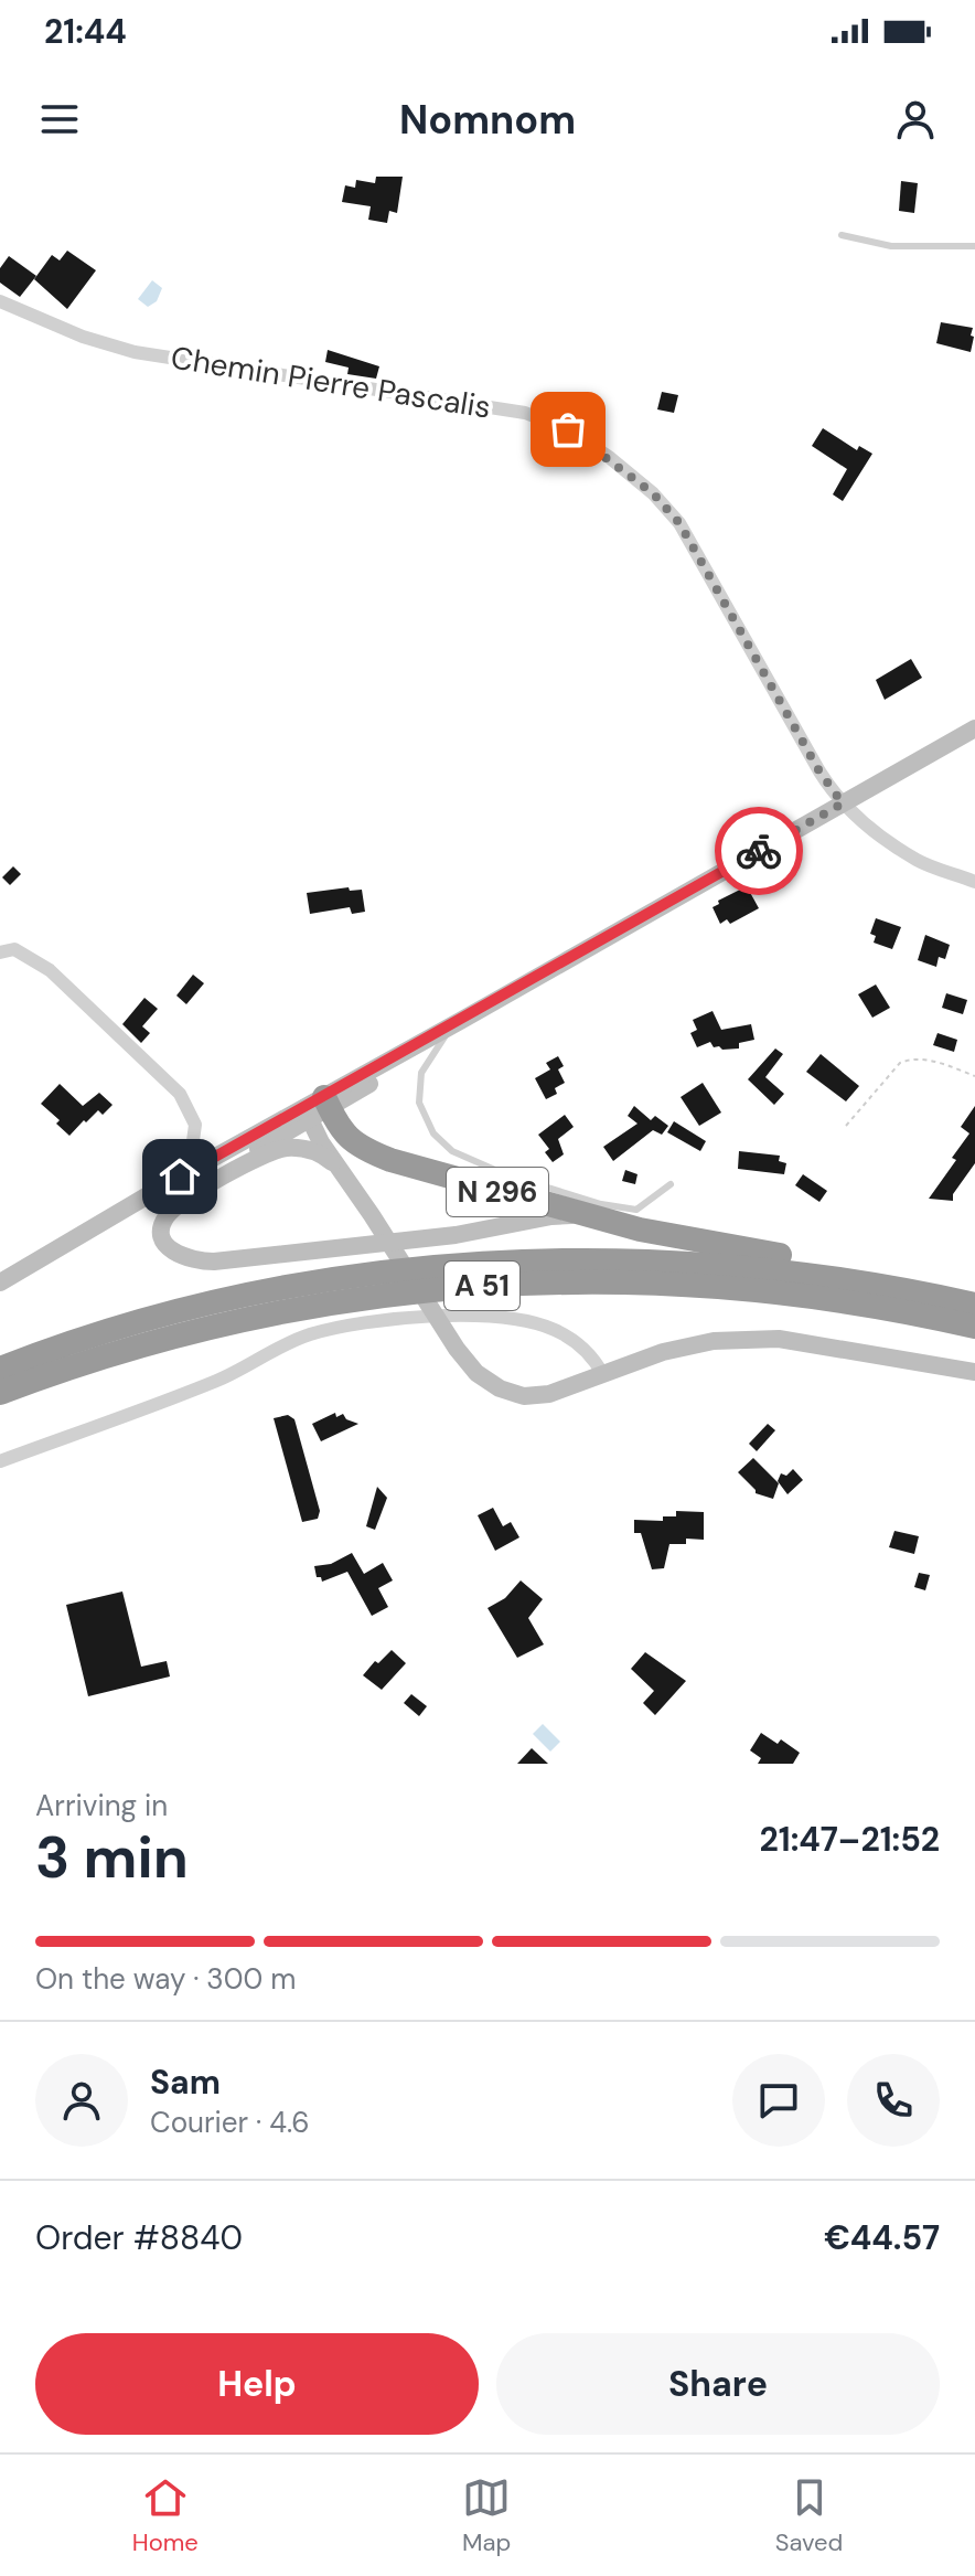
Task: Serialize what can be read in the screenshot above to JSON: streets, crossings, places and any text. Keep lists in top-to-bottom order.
{
  "streets": {
    "highway": ["N 296", "A 51"],
    "street": ["Chemin Pierre Pascalis"]
  },
  "page": {
    "status": "21:44",
    "header": "Nomnom",
    "heading": ["3 min", "Arriving in", "21:47–21:52"],
    "panel": [
      "Sam",
      "Courier · 4.6",
      "Order #8840",
      "€44.57"
    ],
    "bar": "On the way · 300 m",
    "buttons": ["Help", "Share"],
    "tabs": ["Home", "Map", "Saved"]
  }
}
